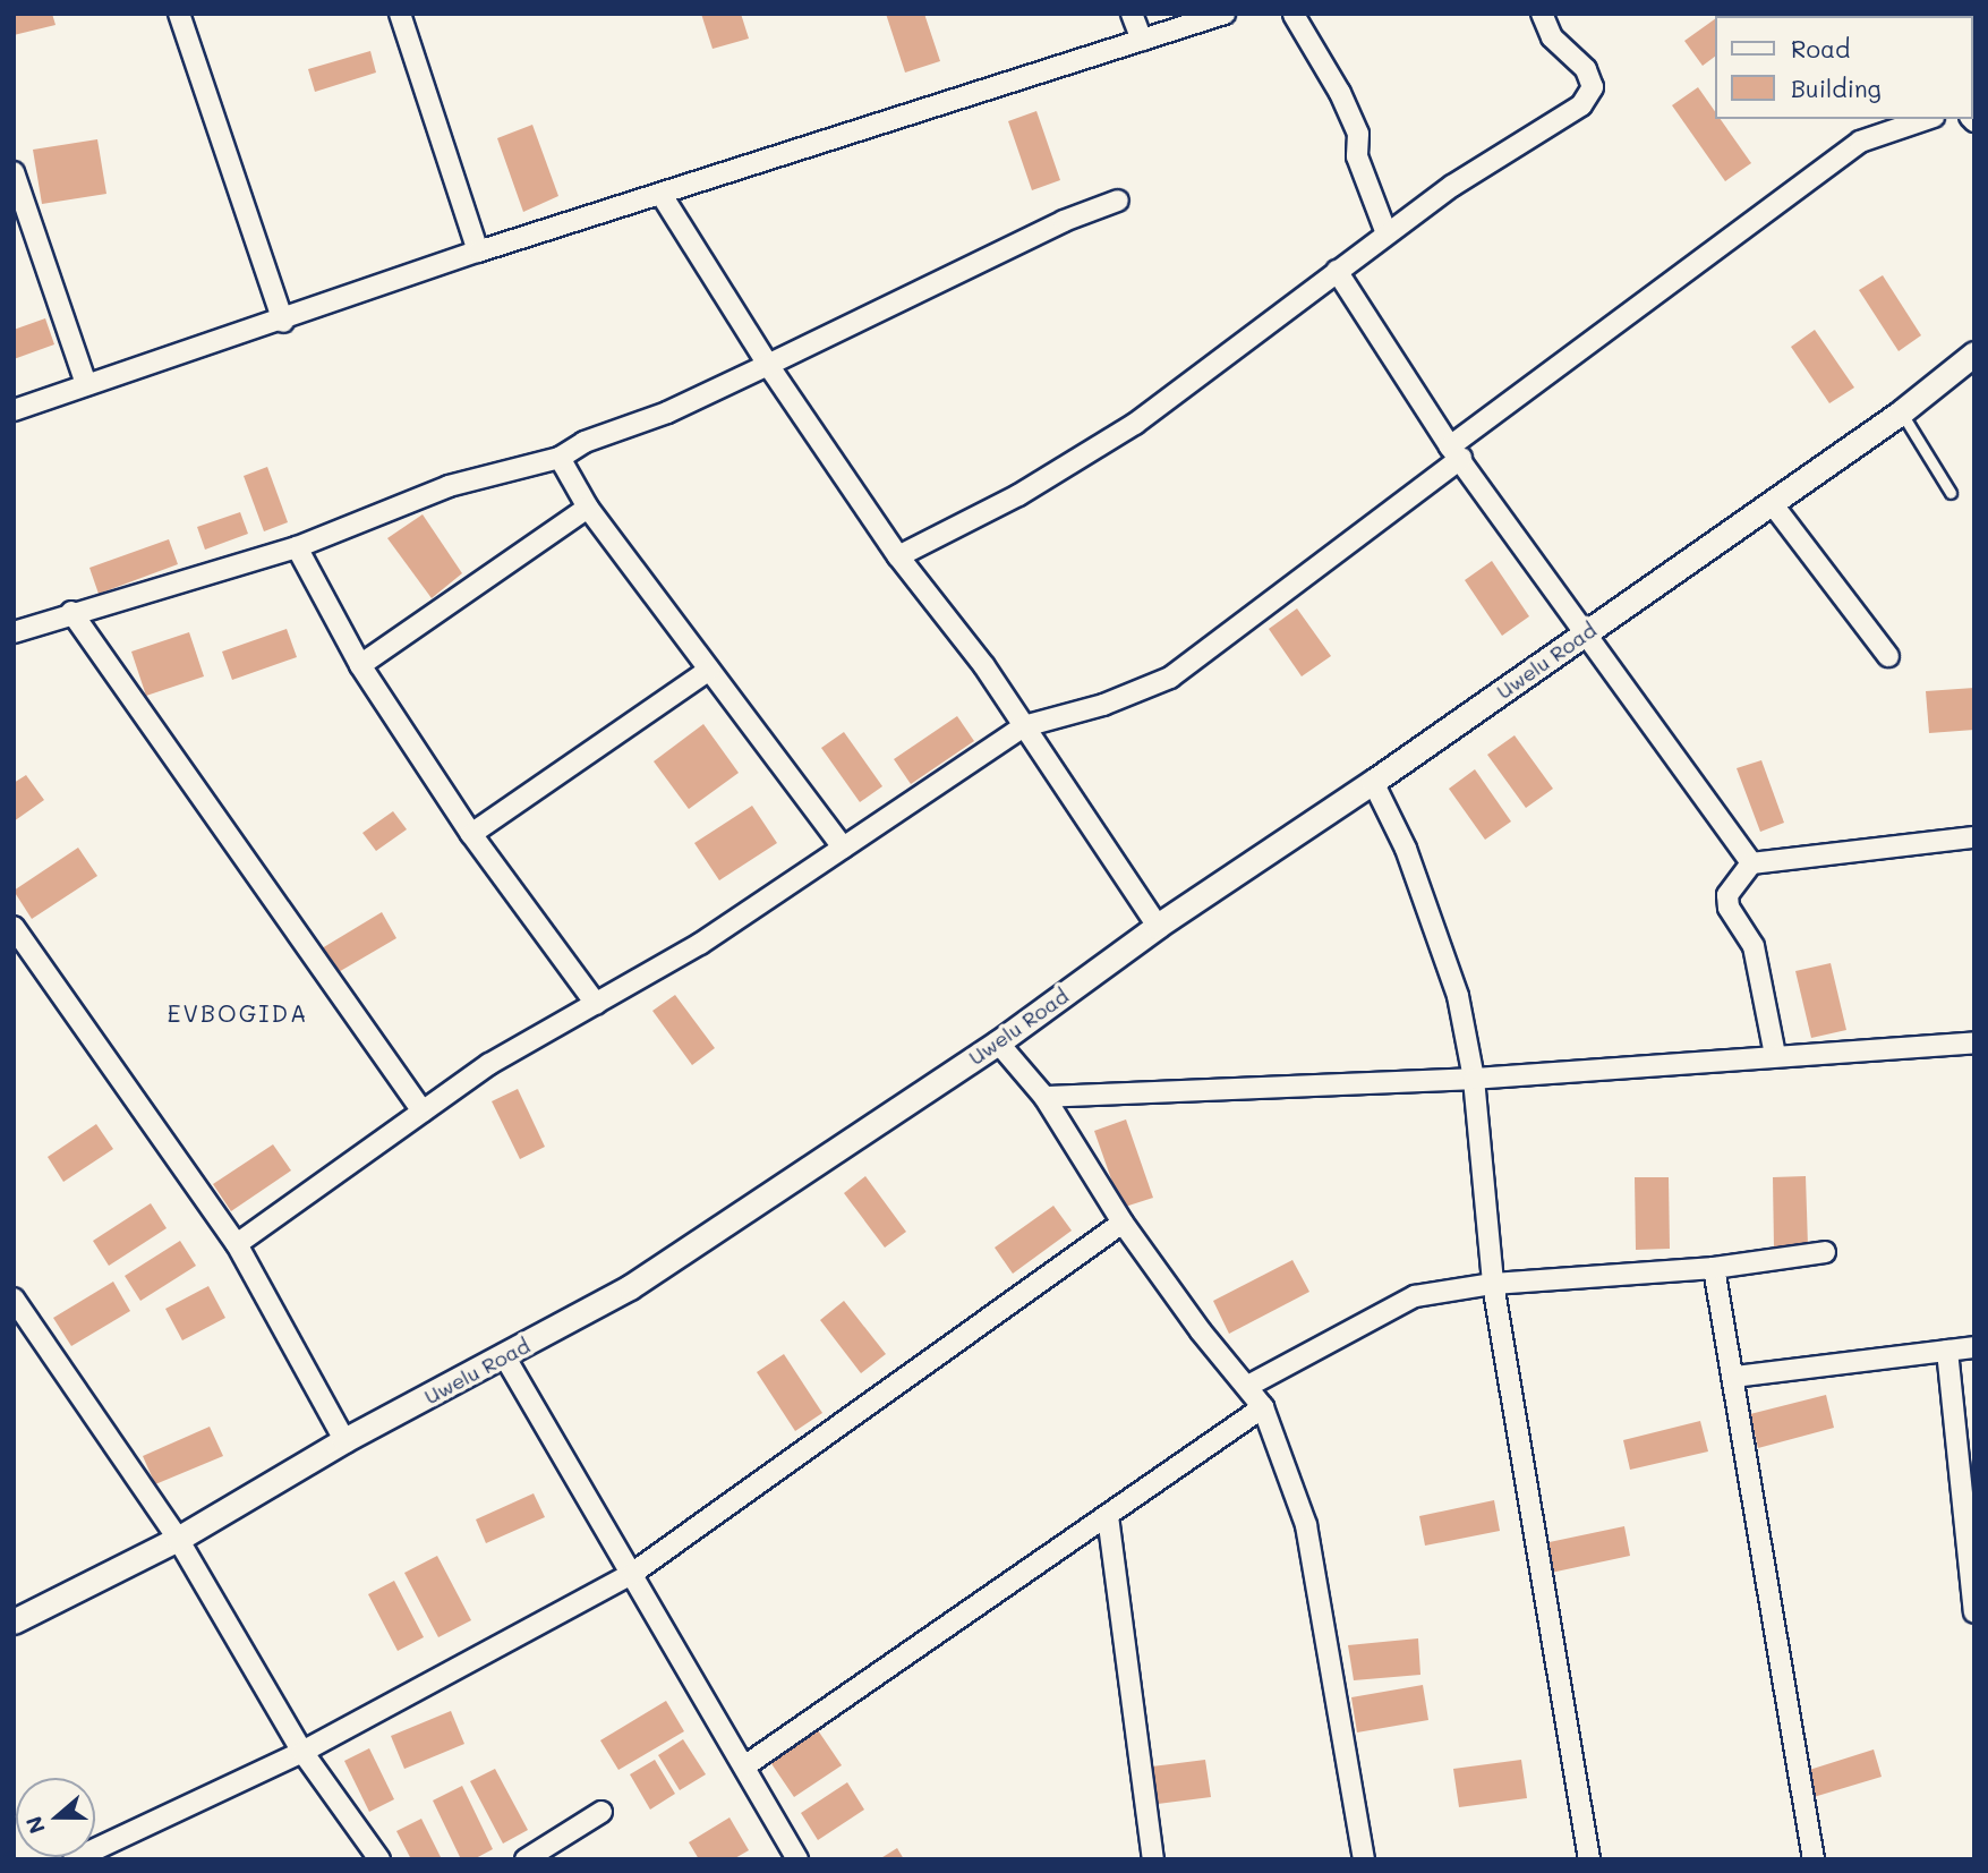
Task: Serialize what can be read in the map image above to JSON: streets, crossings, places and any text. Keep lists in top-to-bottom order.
{
  "streets": {
    "street": ["Uwelu Road"]
  },
  "districts": ["EVBOGIDA"],
  "legend": ["Road", "Building"],
  "north": "left"
}
